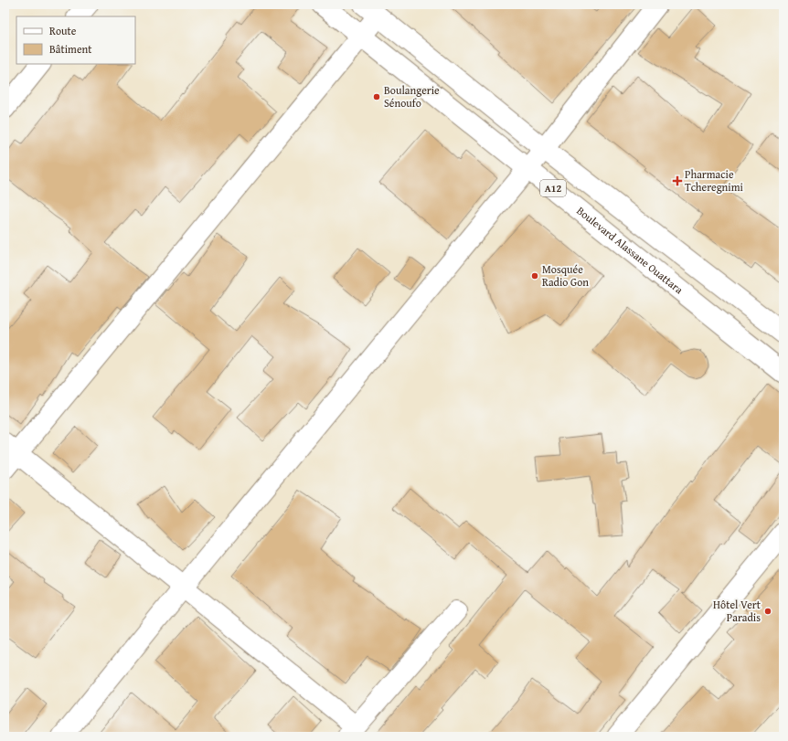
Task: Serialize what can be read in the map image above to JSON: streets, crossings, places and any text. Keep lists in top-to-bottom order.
{
  "streets": {
    "street": ["A12", "Boulevard Alassane Ouattara"]
  },
  "places": {
    "other": ["Boulangerie Sénoufo", "Mosquée Radio Gon", "Hôtel Vert Paradis"],
    "health": ["Pharmacie Tcheregnimi"]
  },
  "legend": ["Route", "Bâtiment"]
}
